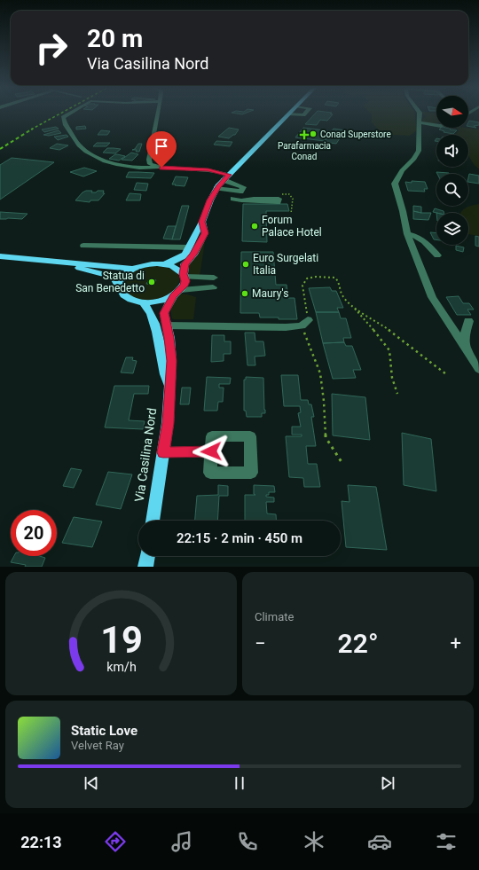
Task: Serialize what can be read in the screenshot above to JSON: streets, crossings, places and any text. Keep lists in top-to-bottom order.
{
  "streets": {
    "main road": ["Via Casilina Nord"]
  },
  "places": {
    "other": [
      "Conad Superstore",
      "Forum Palace Hotel",
      "Euro Surgelati Italia",
      "Statua di San Benedetto",
      "Maury's"
    ],
    "health": ["Parafarmacia Conad"]
  },
  "north": "right",
  "page": {
    "turn": ["20 m", "Via Casilina Nord"],
    "limit": "20",
    "trip": "22:15 · 2 min · 450 m",
    "tile": "Climate",
    "heat": ["−", "22°", "+"],
    "song": ["Static Love", "Velvet Ray"],
    "tabs": "22:13",
    "gauge": ["19", "km/h"]
  }
}
